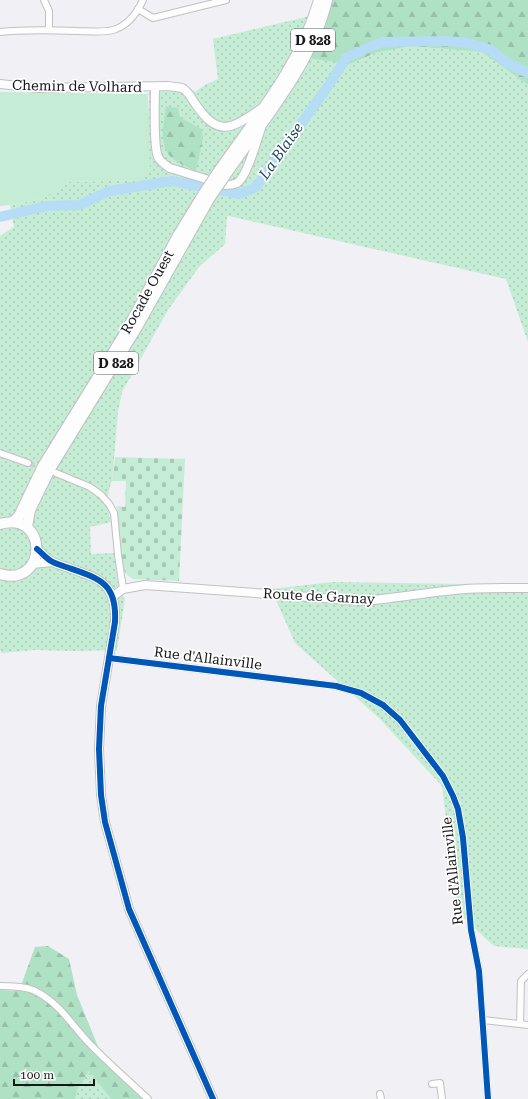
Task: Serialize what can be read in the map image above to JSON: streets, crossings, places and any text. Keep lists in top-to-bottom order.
{
  "streets": {
    "main road": ["D 828", "Rocade Ouest"],
    "street": ["Chemin de Volhard", "Route de Garnay", "Rue d'Allainville"]
  },
  "crossings": [
    ["D 828", "Chemin de Volhard"],
    ["D 828", "Rocade Ouest"],
    ["Chemin de Volhard", "Rocade Ouest"]
  ],
  "water": ["La Blaise"],
  "scale_bar": "100 m"
}
